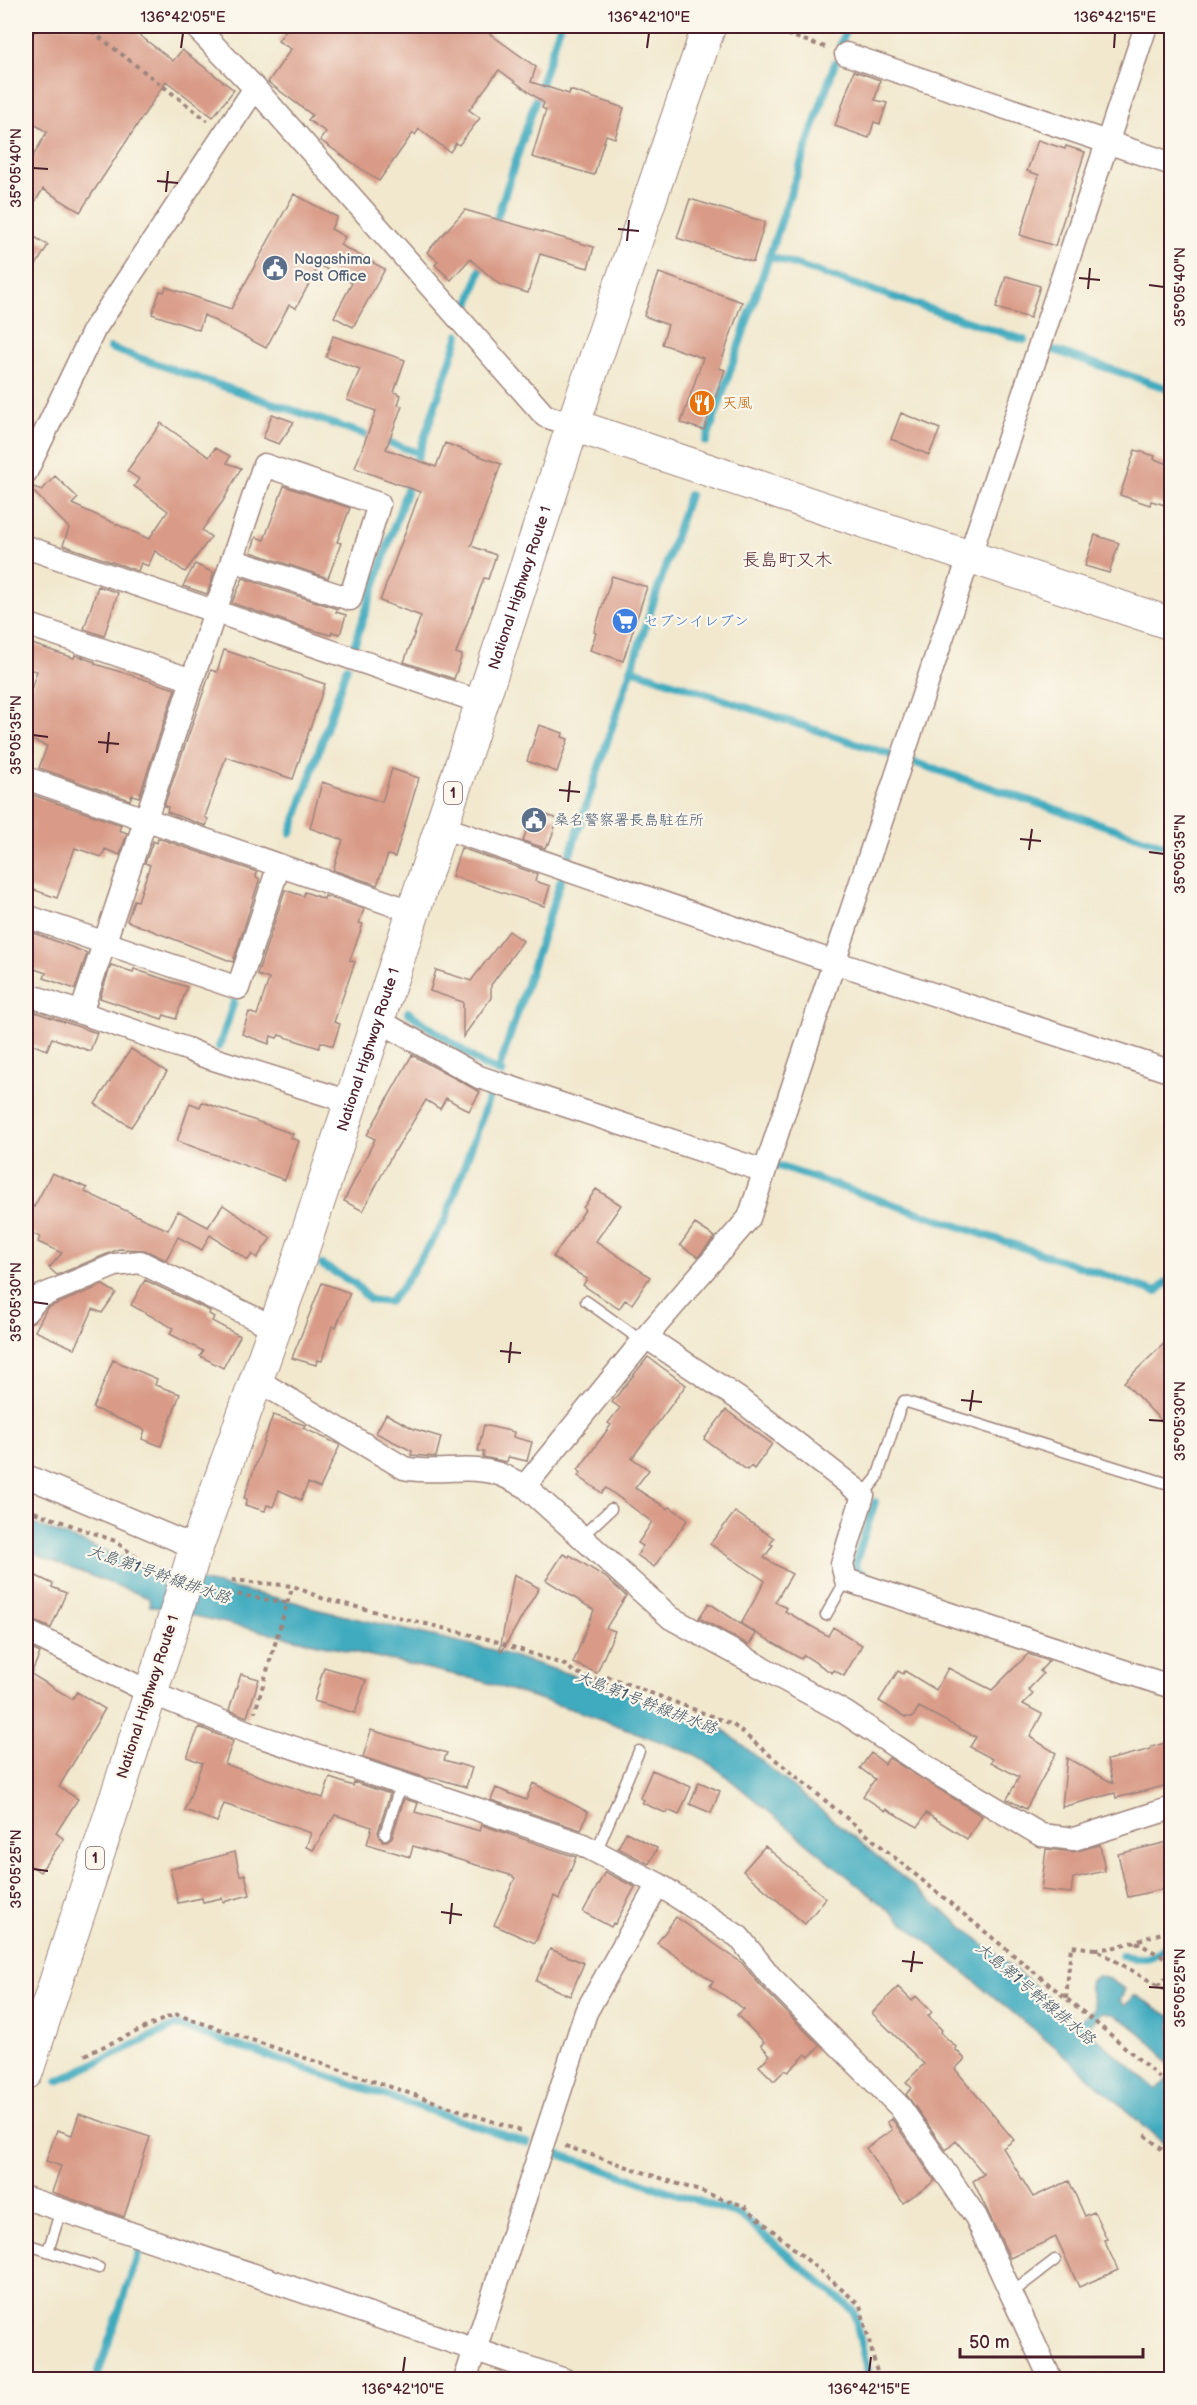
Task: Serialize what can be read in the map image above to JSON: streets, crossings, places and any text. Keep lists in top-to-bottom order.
{
  "streets": {
    "highway": ["National Highway Route 1", "1"]
  },
  "districts": ["長島町又木"],
  "water": ["大島第1号幹線排水路"],
  "places": {
    "public building": ["Nagashima Post Office", "桑名警察署長島駐在所"],
    "restaurant": ["天風"],
    "supermarket": ["セブンイレブン"]
  },
  "scale_bar": "50 m",
  "coordinates": [
    "136°42'05\"E",
    "136°42'10\"E",
    "136°42'15\"E",
    "35°05'40\"N",
    "35°05'35\"N",
    "35°05'30\"N",
    "35°05'25\"N"
  ]
}
